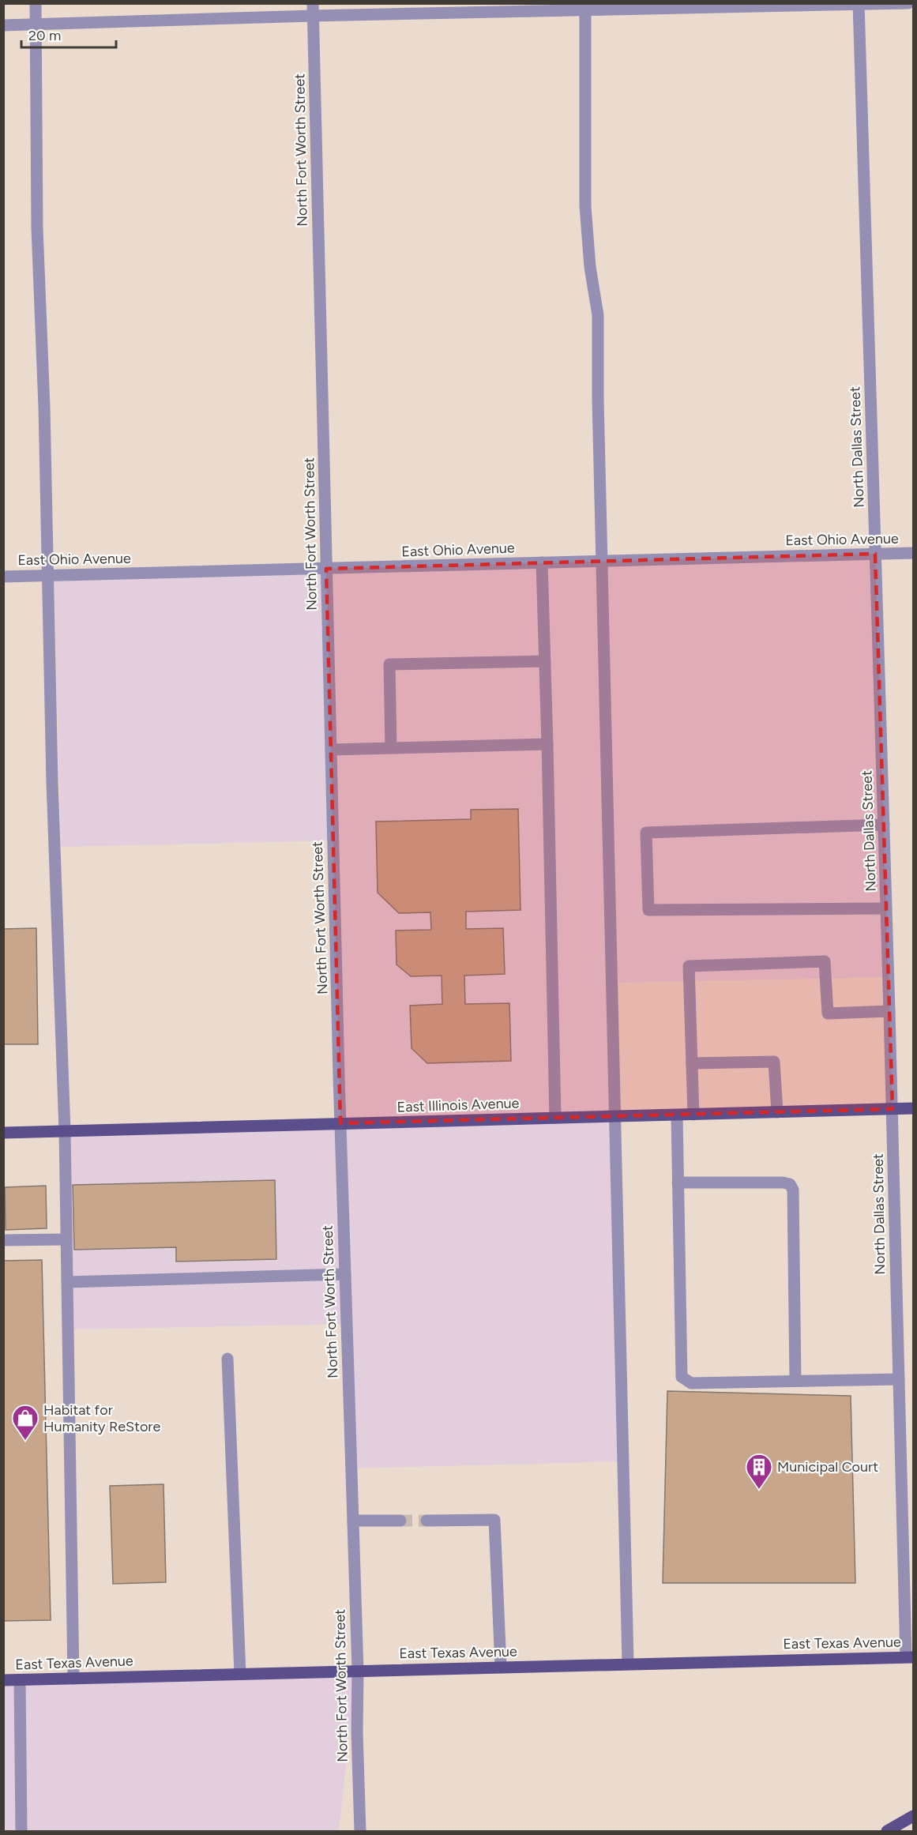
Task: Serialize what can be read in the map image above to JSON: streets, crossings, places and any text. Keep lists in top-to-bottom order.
{
  "streets": {
    "main road": ["East Illinois Avenue", "East Texas Avenue"],
    "street": ["North Fort Worth Street", "North Dallas Street", "East Ohio Avenue"]
  },
  "crossings": [
    ["North Fort Worth Street", "East Ohio Avenue"],
    ["North Fort Worth Street", "East Illinois Avenue"],
    ["North Fort Worth Street", "East Texas Avenue"],
    ["North Dallas Street", "East Ohio Avenue"],
    ["North Dallas Street", "East Illinois Avenue"],
    ["North Dallas Street", "East Texas Avenue"]
  ],
  "places": {
    "shop": ["Habitat for Humanity ReStore"],
    "building": ["Municipal Court"]
  },
  "scale_bar": "20 m"
}
